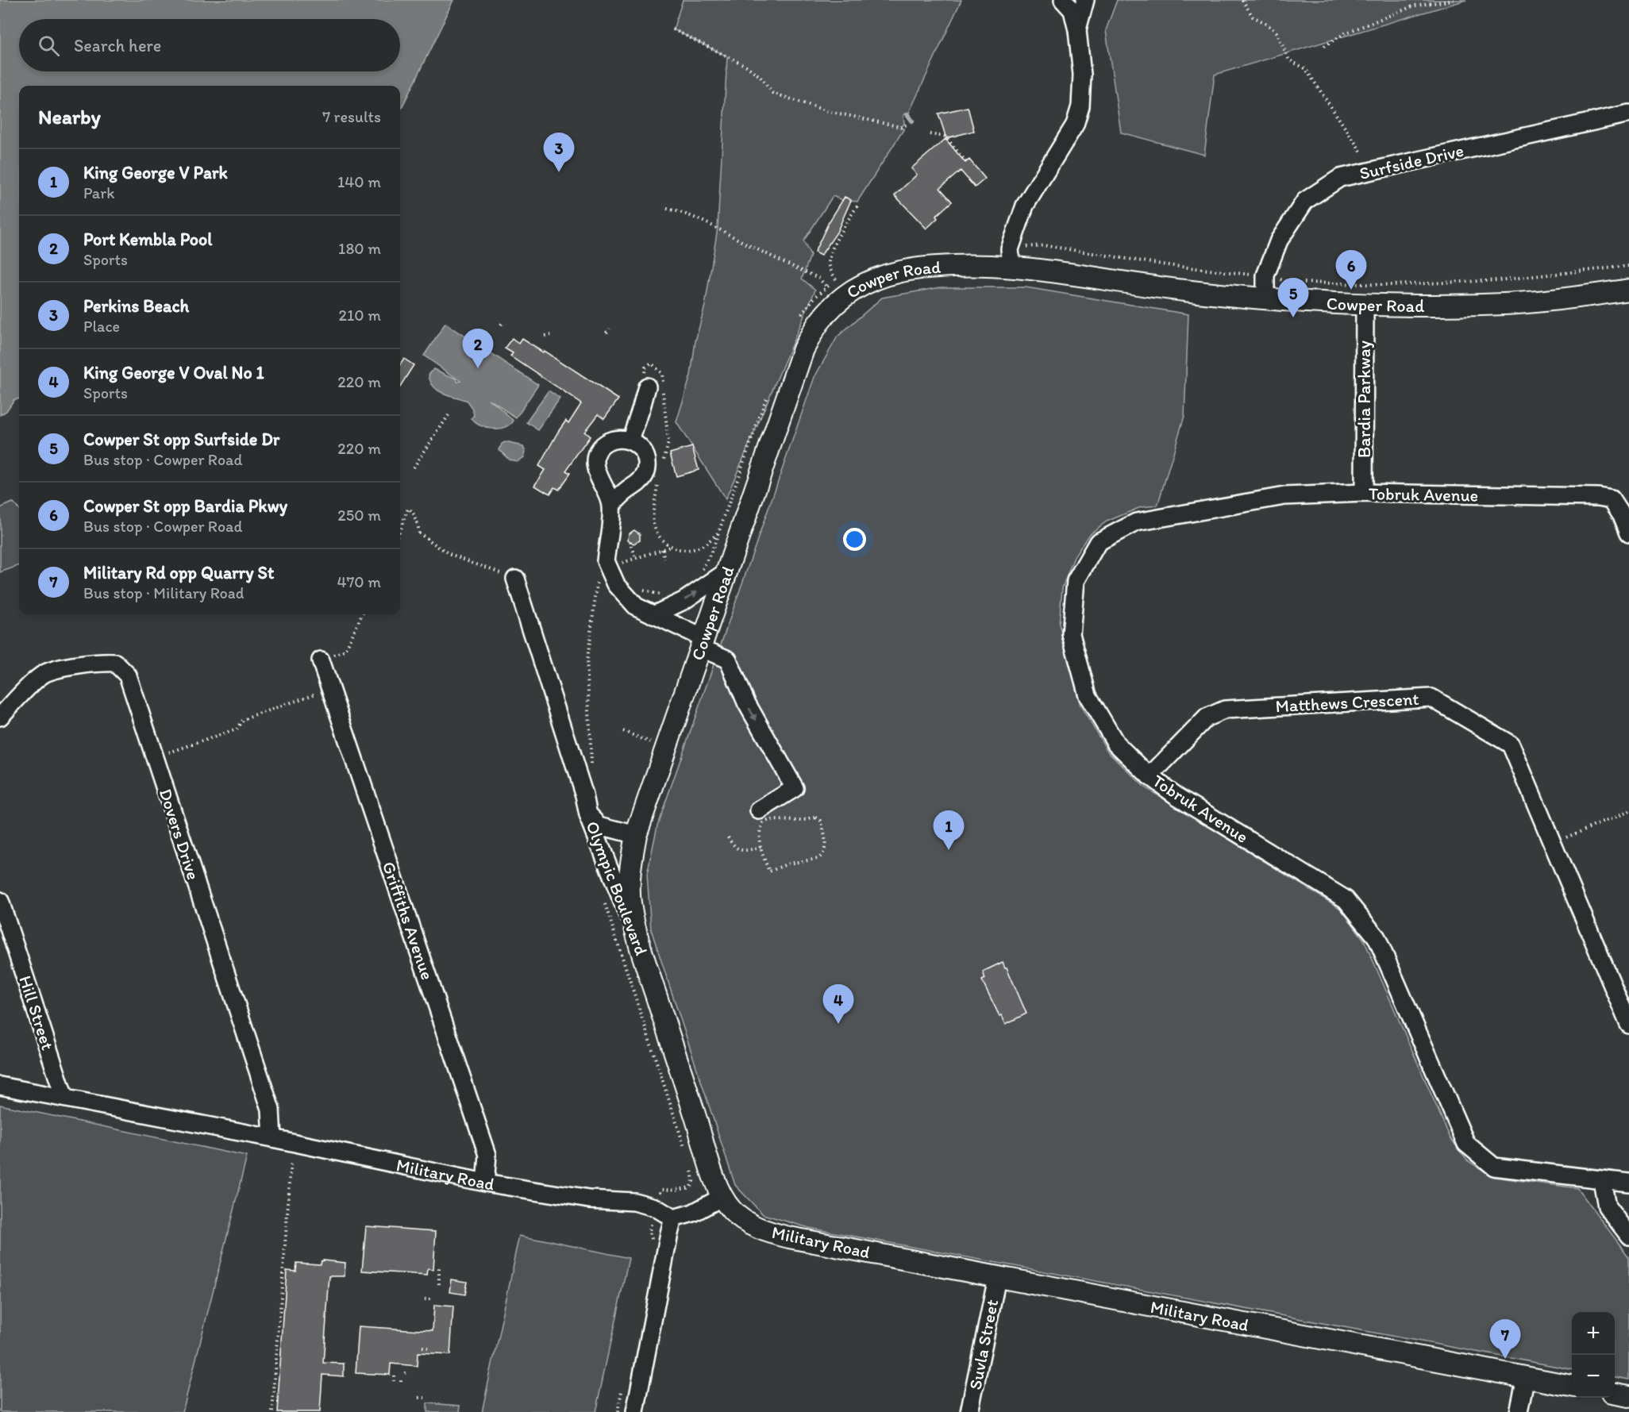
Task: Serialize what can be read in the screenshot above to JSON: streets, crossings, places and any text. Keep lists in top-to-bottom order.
{
  "streets": {
    "main road": ["Cowper Road", "Olympic Boulevard", "Military Road"],
    "street": [
      "Surfside Drive",
      "Bardia Parkway",
      "Tobruk Avenue",
      "Matthews Crescent",
      "Dovers Drive",
      "Griffiths Avenue",
      "Hill Street",
      "Suvla Street"
    ]
  },
  "crossings": [
    ["Surfside Drive", "Cowper Road"],
    ["Cowper Road", "Bardia Parkway"],
    ["Cowper Road", "Olympic Boulevard"],
    ["Bardia Parkway", "Tobruk Avenue"],
    ["Tobruk Avenue", "Matthews Crescent"],
    ["Dovers Drive", "Military Road"],
    ["Olympic Boulevard", "Military Road"],
    ["Griffiths Avenue", "Military Road"],
    ["Hill Street", "Military Road"],
    ["Military Road", "Suvla Street"]
  ],
  "page": {
    "search": "Search here",
    "heading": ["Nearby", "7 results"],
    "pins": [
      "3",
      "6",
      "5",
      "2",
      "1",
      "4",
      "7"
    ],
    "list": [
      {
        "mark": "1",
        "name": "King George V Park",
        "note": "Park",
        "value": "140 m"
      },
      {
        "mark": "2",
        "name": "Port Kembla Pool",
        "note": "Sports",
        "value": "180 m"
      },
      {
        "mark": "3",
        "name": "Perkins Beach",
        "note": "Place",
        "value": "210 m"
      },
      {
        "mark": "4",
        "name": "King George V Oval No 1",
        "note": "Sports",
        "value": "220 m"
      },
      {
        "mark": "5",
        "name": "Cowper St opp Surfside Dr",
        "note": "Bus stop · Cowper Road",
        "value": "220 m"
      },
      {
        "mark": "6",
        "name": "Cowper St opp Bardia Pkwy",
        "note": "Bus stop · Cowper Road",
        "value": "250 m"
      },
      {
        "mark": "7",
        "name": "Military Rd opp Quarry St",
        "note": "Bus stop · Military Road",
        "value": "470 m"
      }
    ],
    "map_buttons": ["+", "−"]
  }
}
